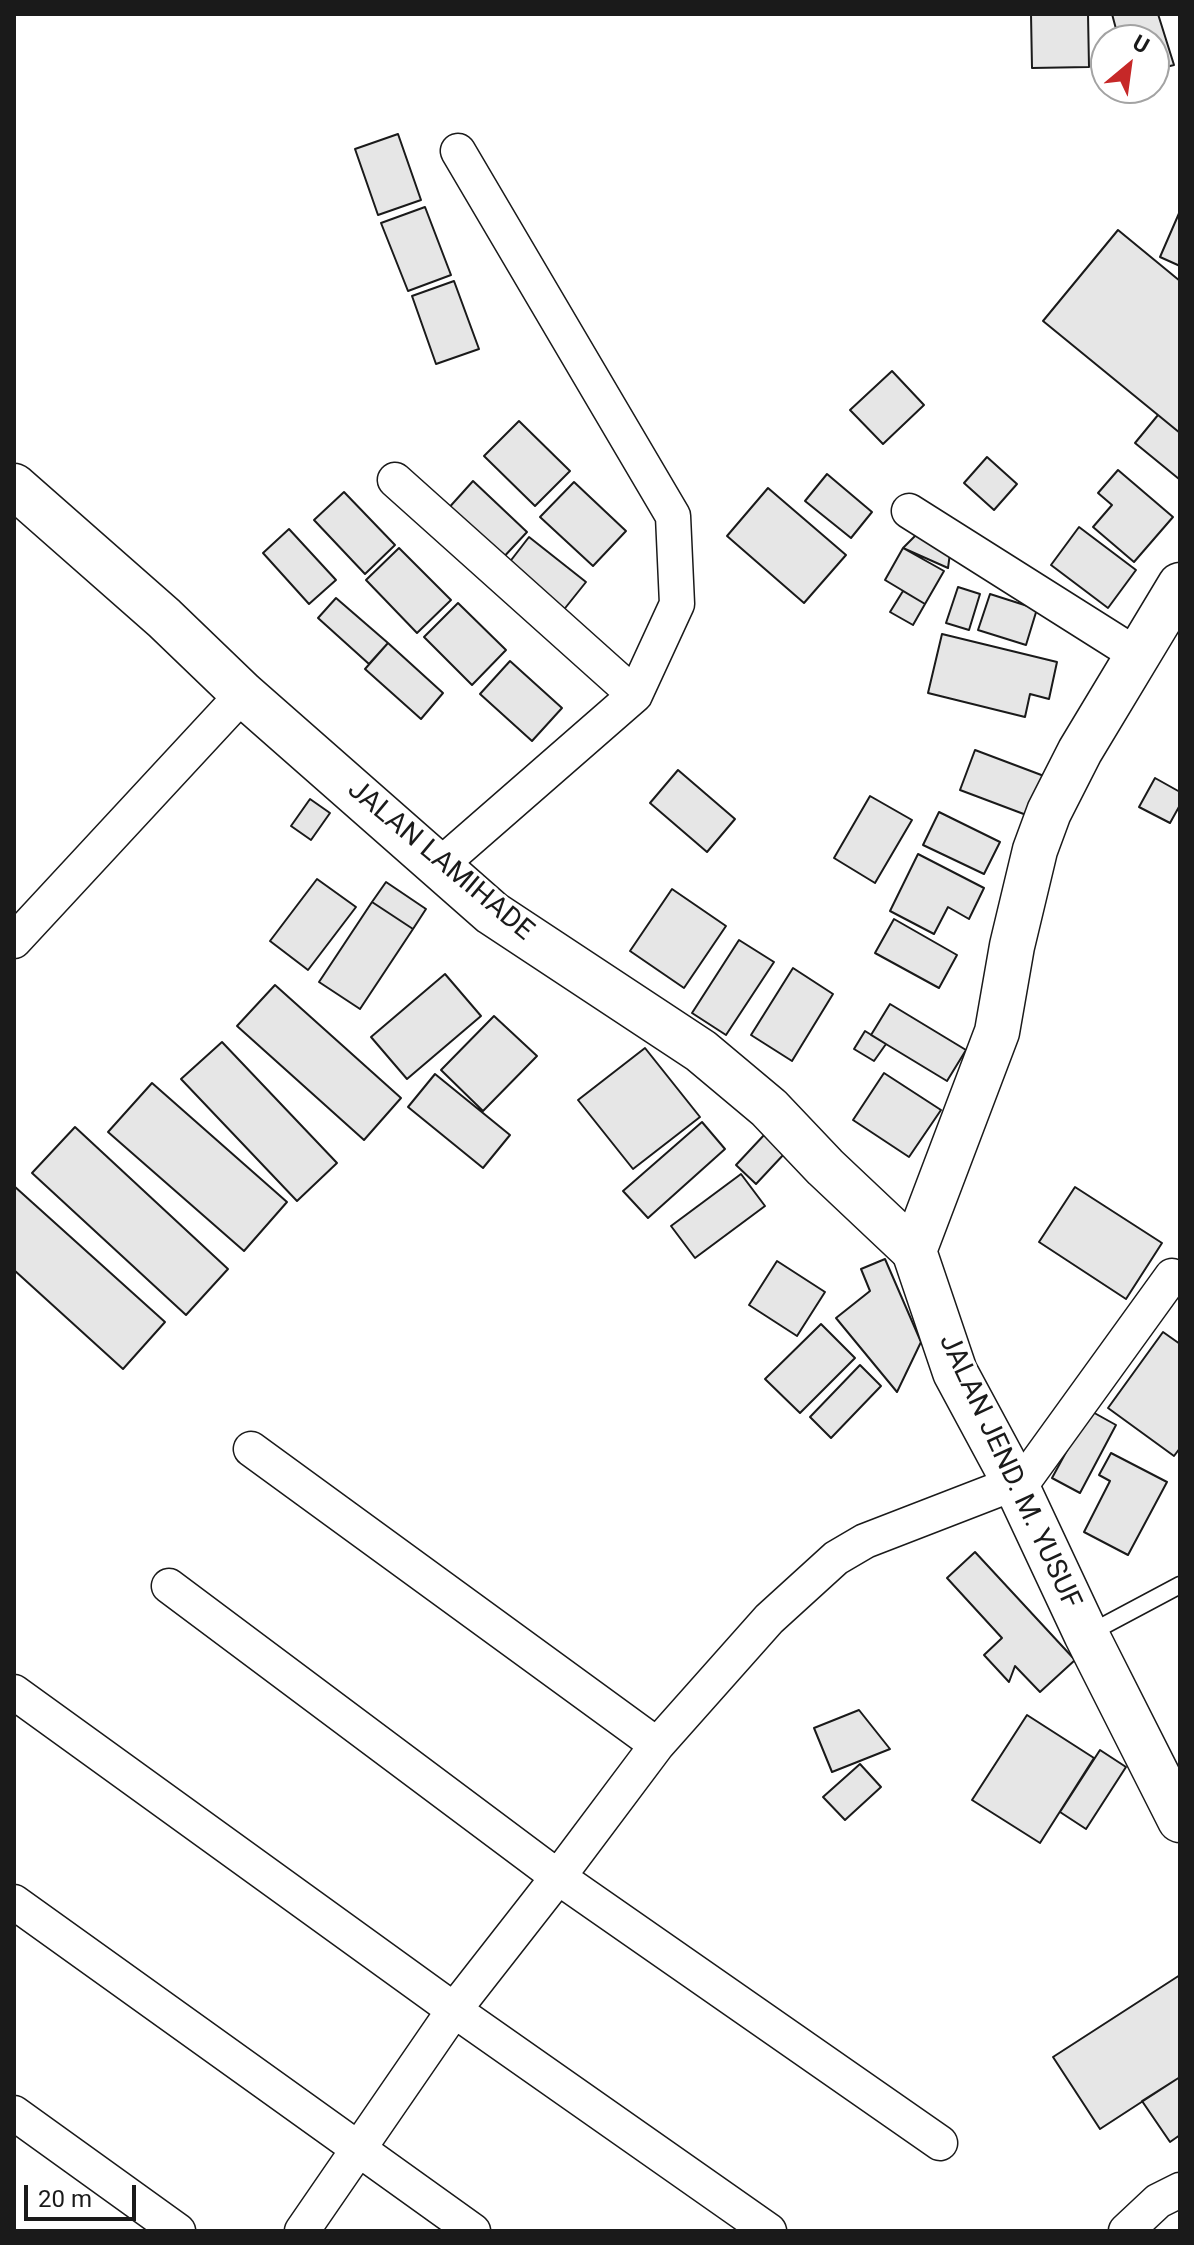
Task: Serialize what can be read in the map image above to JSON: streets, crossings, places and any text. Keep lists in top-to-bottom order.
{
  "streets": {
    "main road": ["JALAN LAMIHADE", "JALAN JEND. M. YUSUF"]
  },
  "crossings": [
    ["JALAN LAMIHADE", "JALAN JEND. M. YUSUF"]
  ],
  "scale_bar": "20 m",
  "north": "top right"
}
